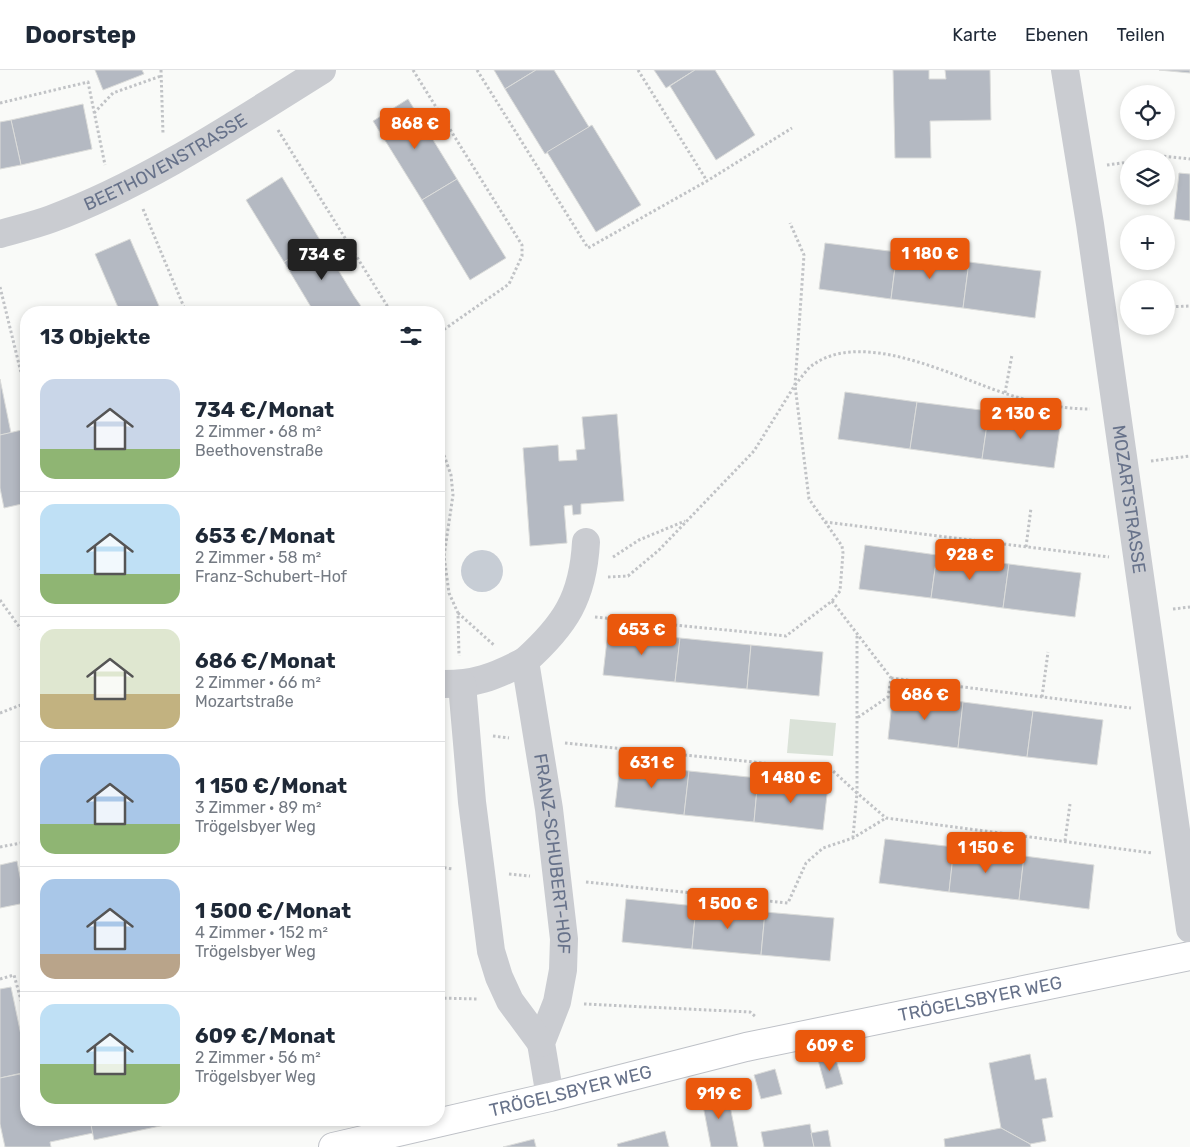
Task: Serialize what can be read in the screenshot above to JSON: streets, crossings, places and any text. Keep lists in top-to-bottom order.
{
  "streets": {
    "street": [
      "BEETHOVENSTRASSE",
      "MOZARTSTRASSE",
      "FRANZ-SCHUBERT-HOF",
      "TRÖGELSBYER WEG"
    ]
  },
  "page": {
    "header": "Doorstep",
    "nav": ["Karte", "Ebenen", "Teilen"],
    "map_buttons": ["+", "−"],
    "price": [
      "868 €",
      "1 180 €",
      "734 €",
      "2 130 €",
      "928 €",
      "653 €",
      "686 €",
      "631 €",
      "1 480 €",
      "1 150 €",
      "1 500 €",
      "609 €",
      "919 €"
    ],
    "heading": "13 Objekte",
    "list": [
      {
        "name": "734 €/Monat",
        "note": "2 Zimmer · 68 m² · Beethovenstraße"
      },
      {
        "name": "653 €/Monat",
        "note": "2 Zimmer · 58 m² · Franz-Schubert-Hof"
      },
      {
        "name": "686 €/Monat",
        "note": "2 Zimmer · 66 m² · Mozartstraße"
      },
      {
        "name": "1 150 €/Monat",
        "note": "3 Zimmer · 89 m² · Trögelsbyer Weg"
      },
      {
        "name": "1 500 €/Monat",
        "note": "4 Zimmer · 152 m² · Trögelsbyer Weg"
      },
      {
        "name": "609 €/Monat",
        "note": "2 Zimmer · 56 m² · Trögelsbyer Weg"
      }
    ]
  }
}
